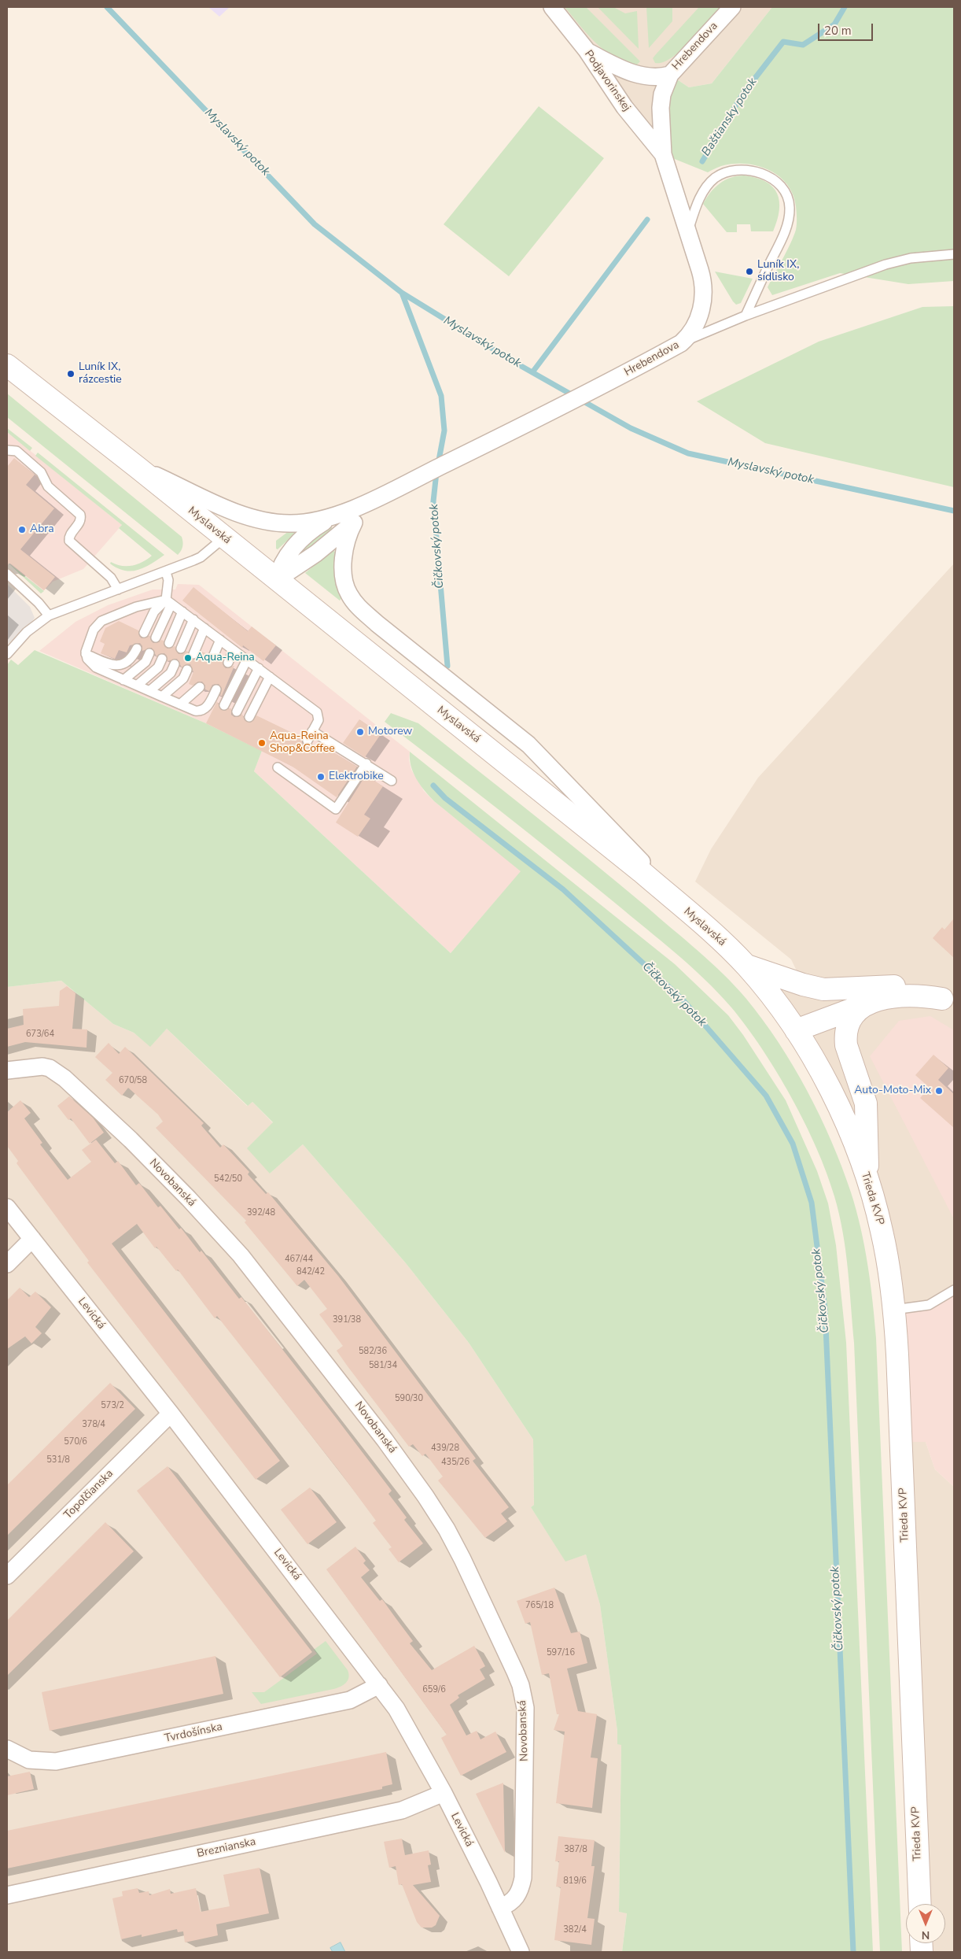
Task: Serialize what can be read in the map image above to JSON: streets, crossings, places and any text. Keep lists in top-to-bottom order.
{
  "streets": {
    "street": [
      "Hrebendova",
      "Podjavorinskej",
      "Myslavská",
      "Novobanská",
      "Trieda KVP",
      "Levická",
      "Topoľčianska",
      "Tvrdošínska",
      "Breznianska"
    ]
  },
  "crossings": [
    ["Hrebendova", "Podjavorinskej"],
    ["Myslavská", "Trieda KVP"],
    ["Novobanská", "Levická"],
    ["Levická", "Topoľčianska"],
    ["Levická", "Tvrdošínska"],
    ["Levická", "Breznianska"]
  ],
  "water": ["Baštiansky potok", "Myslavský potok", "Čičkovský potok"],
  "places": [
    "Luník IX, sídlisko",
    "Luník IX, rázcestie",
    "Abra",
    "Aqua-Reina",
    "Motorew",
    "Aqua-Reina Shop&Coffee",
    "Elektrobike",
    "Auto-Moto-Mix"
  ],
  "house_numbers": [
    "673/64",
    "670/58",
    "542/50",
    "392/48",
    "467/44",
    "842/42",
    "391/38",
    "582/36",
    "581/34",
    "590/30",
    "573/2",
    "378/4",
    "570/6",
    "439/28",
    "531/8",
    "435/26",
    "765/18",
    "597/16",
    "659/6",
    "387/8",
    "819/6",
    "382/4"
  ],
  "scale_bar": "20 m",
  "north": "bottom"
}
